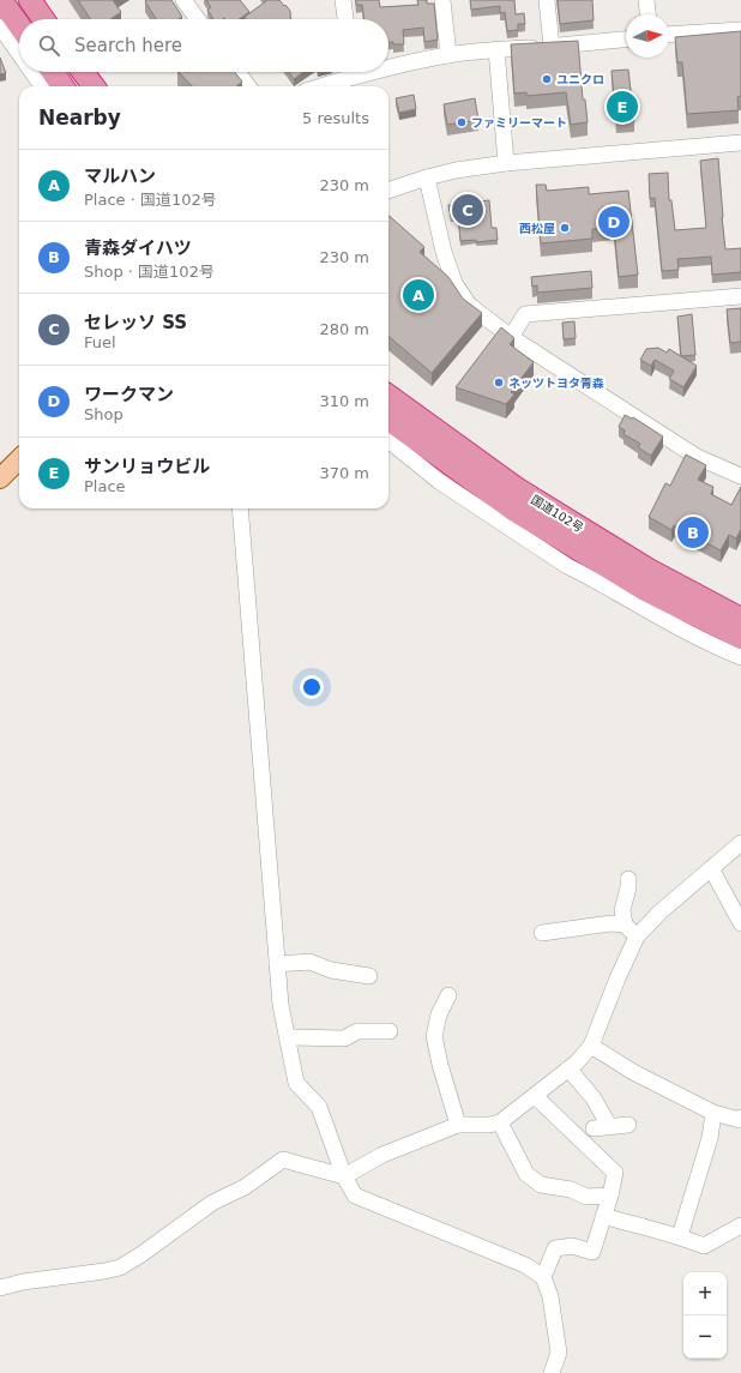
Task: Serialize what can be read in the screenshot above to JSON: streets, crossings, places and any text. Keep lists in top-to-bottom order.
{
  "streets": {
    "highway": ["国道102号"]
  },
  "places": [
    "ユニクロ",
    "ファミリーマート",
    "西松屋",
    "ネッツトヨタ青森"
  ],
  "north": "right",
  "page": {
    "search": "Search here",
    "heading": ["Nearby", "5 results"],
    "pins": [
      "E",
      "C",
      "D",
      "A",
      "B"
    ],
    "list": [
      {
        "mark": "A",
        "name": "マルハン",
        "note": "Place · 国道102号",
        "value": "230 m"
      },
      {
        "mark": "B",
        "name": "青森ダイハツ",
        "note": "Shop · 国道102号",
        "value": "230 m"
      },
      {
        "mark": "C",
        "name": "セレッソ SS",
        "note": "Fuel",
        "value": "280 m"
      },
      {
        "mark": "D",
        "name": "ワークマン",
        "note": "Shop",
        "value": "310 m"
      },
      {
        "mark": "E",
        "name": "サンリョウビル",
        "note": "Place",
        "value": "370 m"
      }
    ],
    "map_buttons": ["+", "−"]
  }
}
